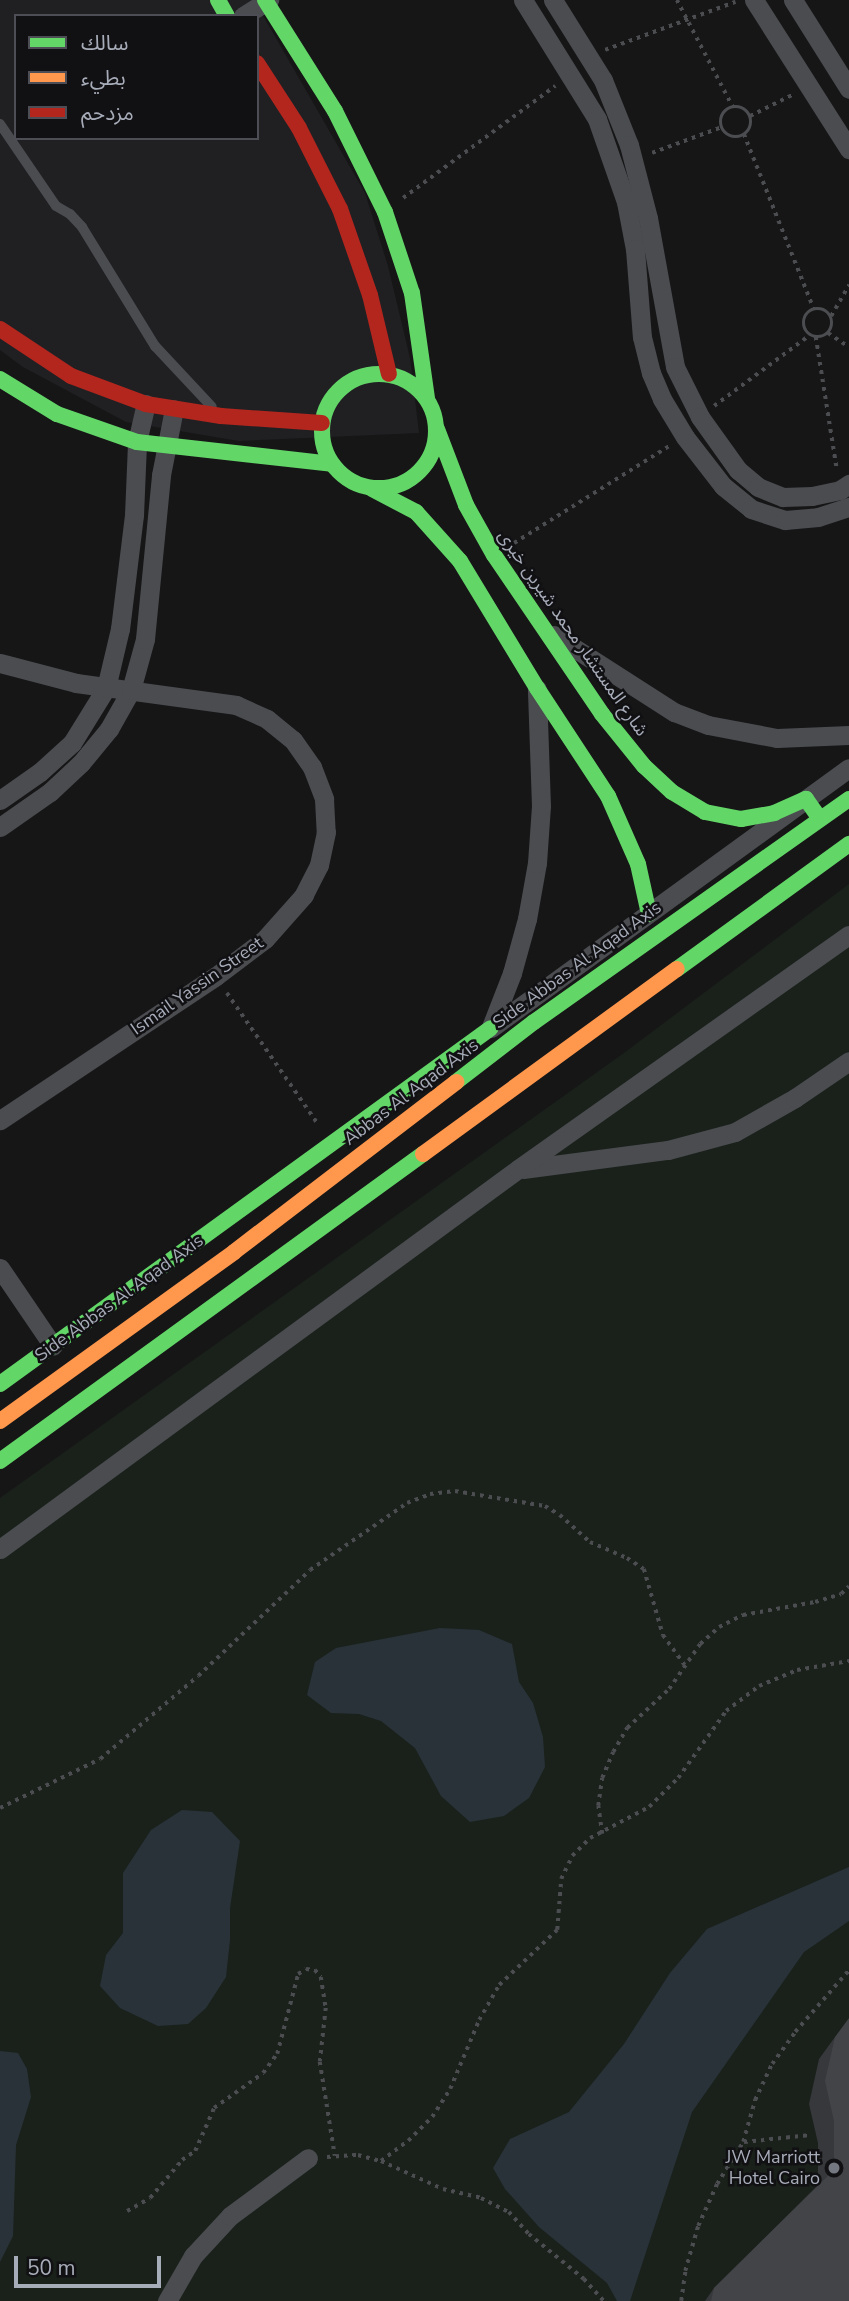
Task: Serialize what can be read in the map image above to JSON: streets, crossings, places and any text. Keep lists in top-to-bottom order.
{
  "streets": {
    "street": [
      "شارع المستشار محمد شيرين خيرى",
      "Side Abbas Al Aqad Axis",
      "Ismail Yassin Street",
      "Abbas Al Aqad Axis"
    ]
  },
  "crossings": [
    ["شارع المستشار محمد شيرين خيرى", "Side Abbas Al Aqad Axis"]
  ],
  "places": ["JW Marriott Hotel Cairo"],
  "legend": ["سالك", "بطيء", "مزدحم"],
  "scale_bar": "50 m"
}
